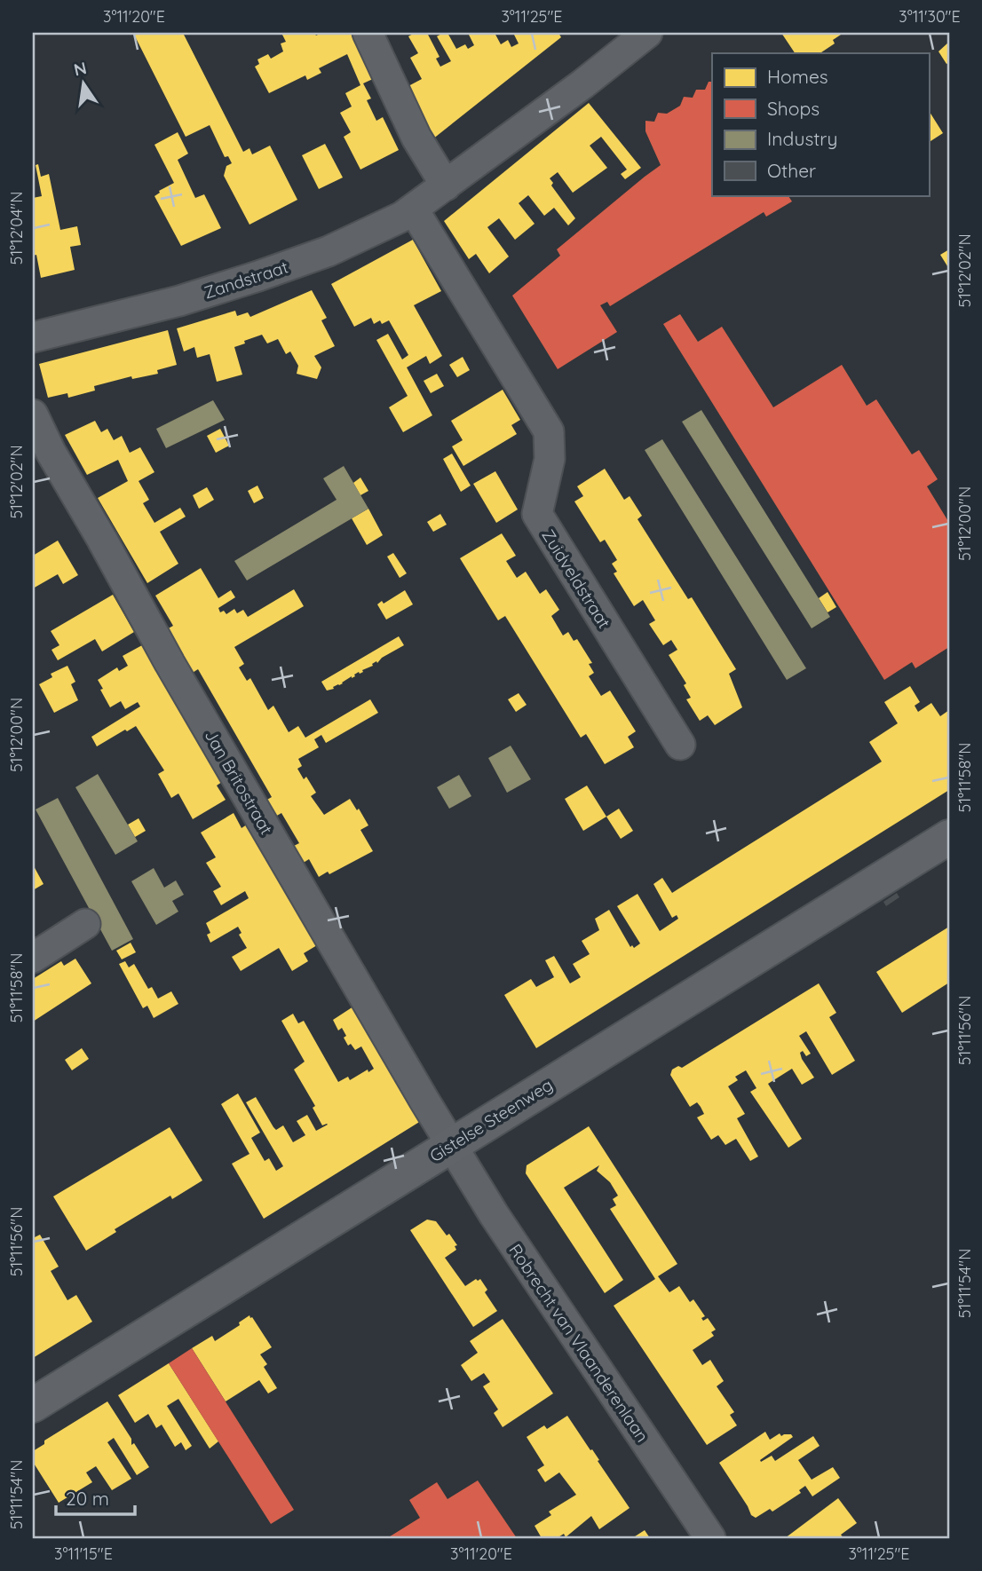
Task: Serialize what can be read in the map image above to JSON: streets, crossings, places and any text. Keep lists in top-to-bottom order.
{
  "streets": {
    "main road": ["Gistelse Steenweg"],
    "street": [
      "Zandstraat",
      "Zuidveldstraat",
      "Jan Britostraat",
      "Robrecht van Vlaanderenlaan"
    ]
  },
  "crossings": [
    ["Zandstraat", "Zuidveldstraat"],
    ["Jan Britostraat", "Gistelse Steenweg"],
    ["Jan Britostraat", "Robrecht van Vlaanderenlaan"],
    ["Gistelse Steenweg", "Robrecht van Vlaanderenlaan"]
  ],
  "legend": [
    "Homes",
    "Shops",
    "Industry",
    "Other"
  ],
  "scale_bar": "20 m",
  "north": "top",
  "coordinates": [
    "3°11'20\"E",
    "3°11'25\"E",
    "3°11'30\"E",
    "51°12'04\"N",
    "51°12'02\"N",
    "51°12'00\"N",
    "51°11'58\"N",
    "51°11'56\"N",
    "51°11'54\"N",
    "3°11'15\"E"
  ]
}
